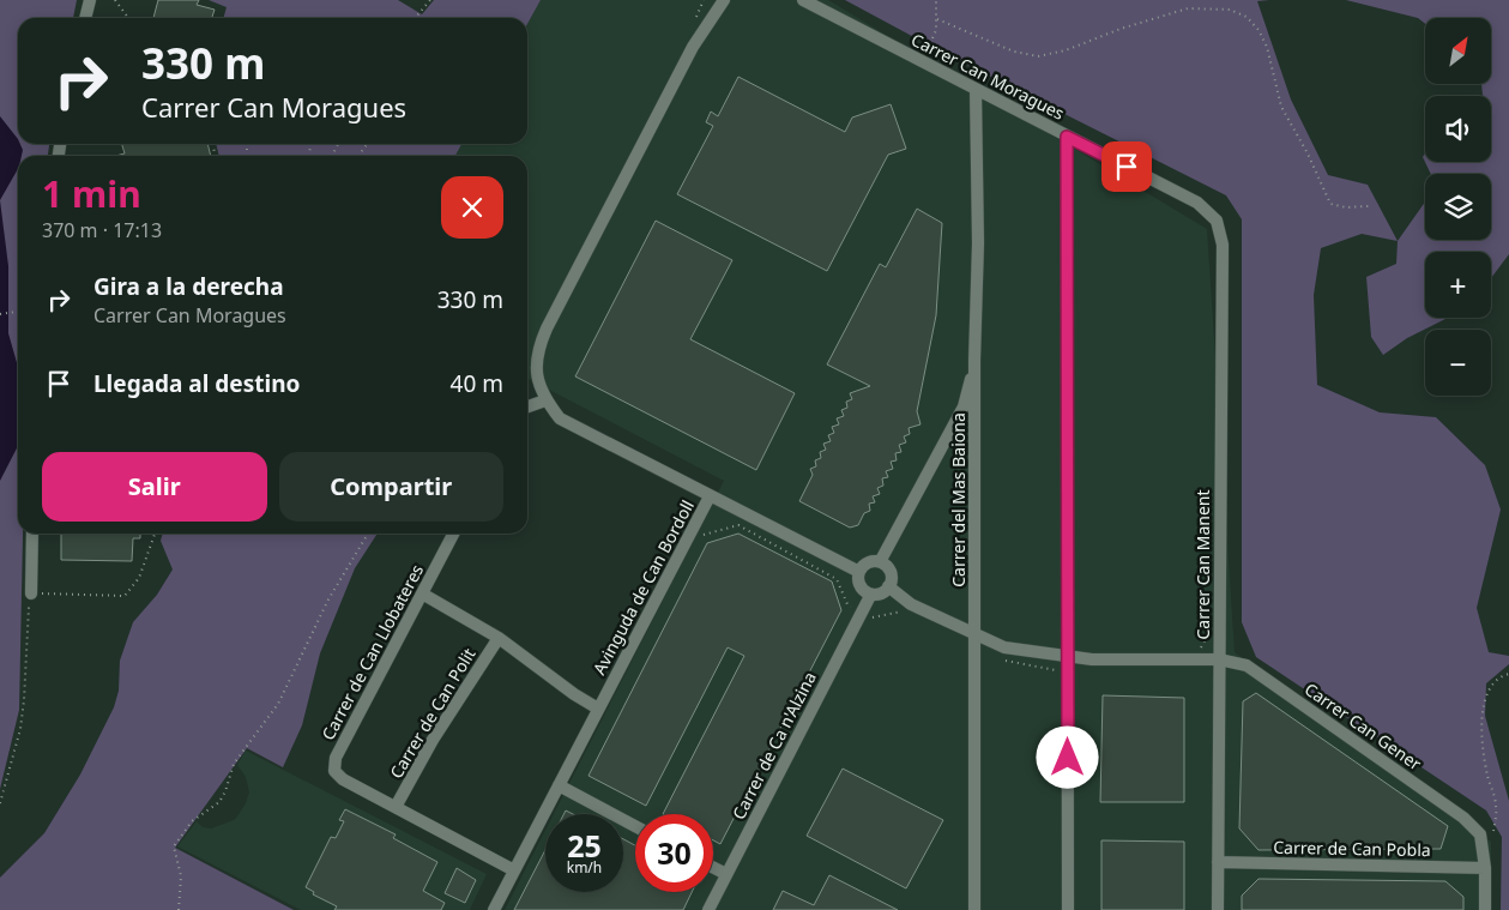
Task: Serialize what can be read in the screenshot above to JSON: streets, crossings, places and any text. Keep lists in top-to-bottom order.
{
  "streets": {
    "street": [
      "Carrer Can Moragues",
      "Carrer del Mas Baiona",
      "Carrer Can Manent",
      "Avinguda de Can Bordoll",
      "Carrer de Can Llobateres",
      "Carrer de Can Polit",
      "Carrer Can Gener",
      "Carrer de Ca n'Alzina",
      "Carrer de Can Pobla"
    ]
  },
  "crossings": [
    ["Carrer Can Moragues", "Carrer del Mas Baiona"],
    ["Carrer Can Moragues", "Carrer Can Manent"],
    ["Carrer del Mas Baiona", "Carrer Can Gener"],
    ["Carrer Can Manent", "Carrer Can Gener"],
    ["Carrer Can Manent", "Carrer de Can Pobla"],
    ["Avinguda de Can Bordoll", "Carrer de Can Llobateres"],
    ["Carrer de Can Llobateres", "Carrer de Can Polit"],
    ["Carrer Can Gener", "Carrer de Ca n'Alzina"],
    ["Carrer Can Gener", "Carrer de Can Pobla"]
  ],
  "north": "top right",
  "page": {
    "map_buttons": ["+", "−"],
    "turn": ["330 m", "Carrer Can Moragues"],
    "heading": ["1 min", "370 m · 17:13"],
    "list": [
      {
        "name": "Gira a la derecha",
        "note": "Carrer Can Moragues",
        "value": "330 m"
      },
      {
        "name": "Llegada al destino",
        "value": "40 m"
      }
    ],
    "buttons": ["Salir", "Compartir"],
    "speed": "25 km/h",
    "limit": "30"
  }
}
